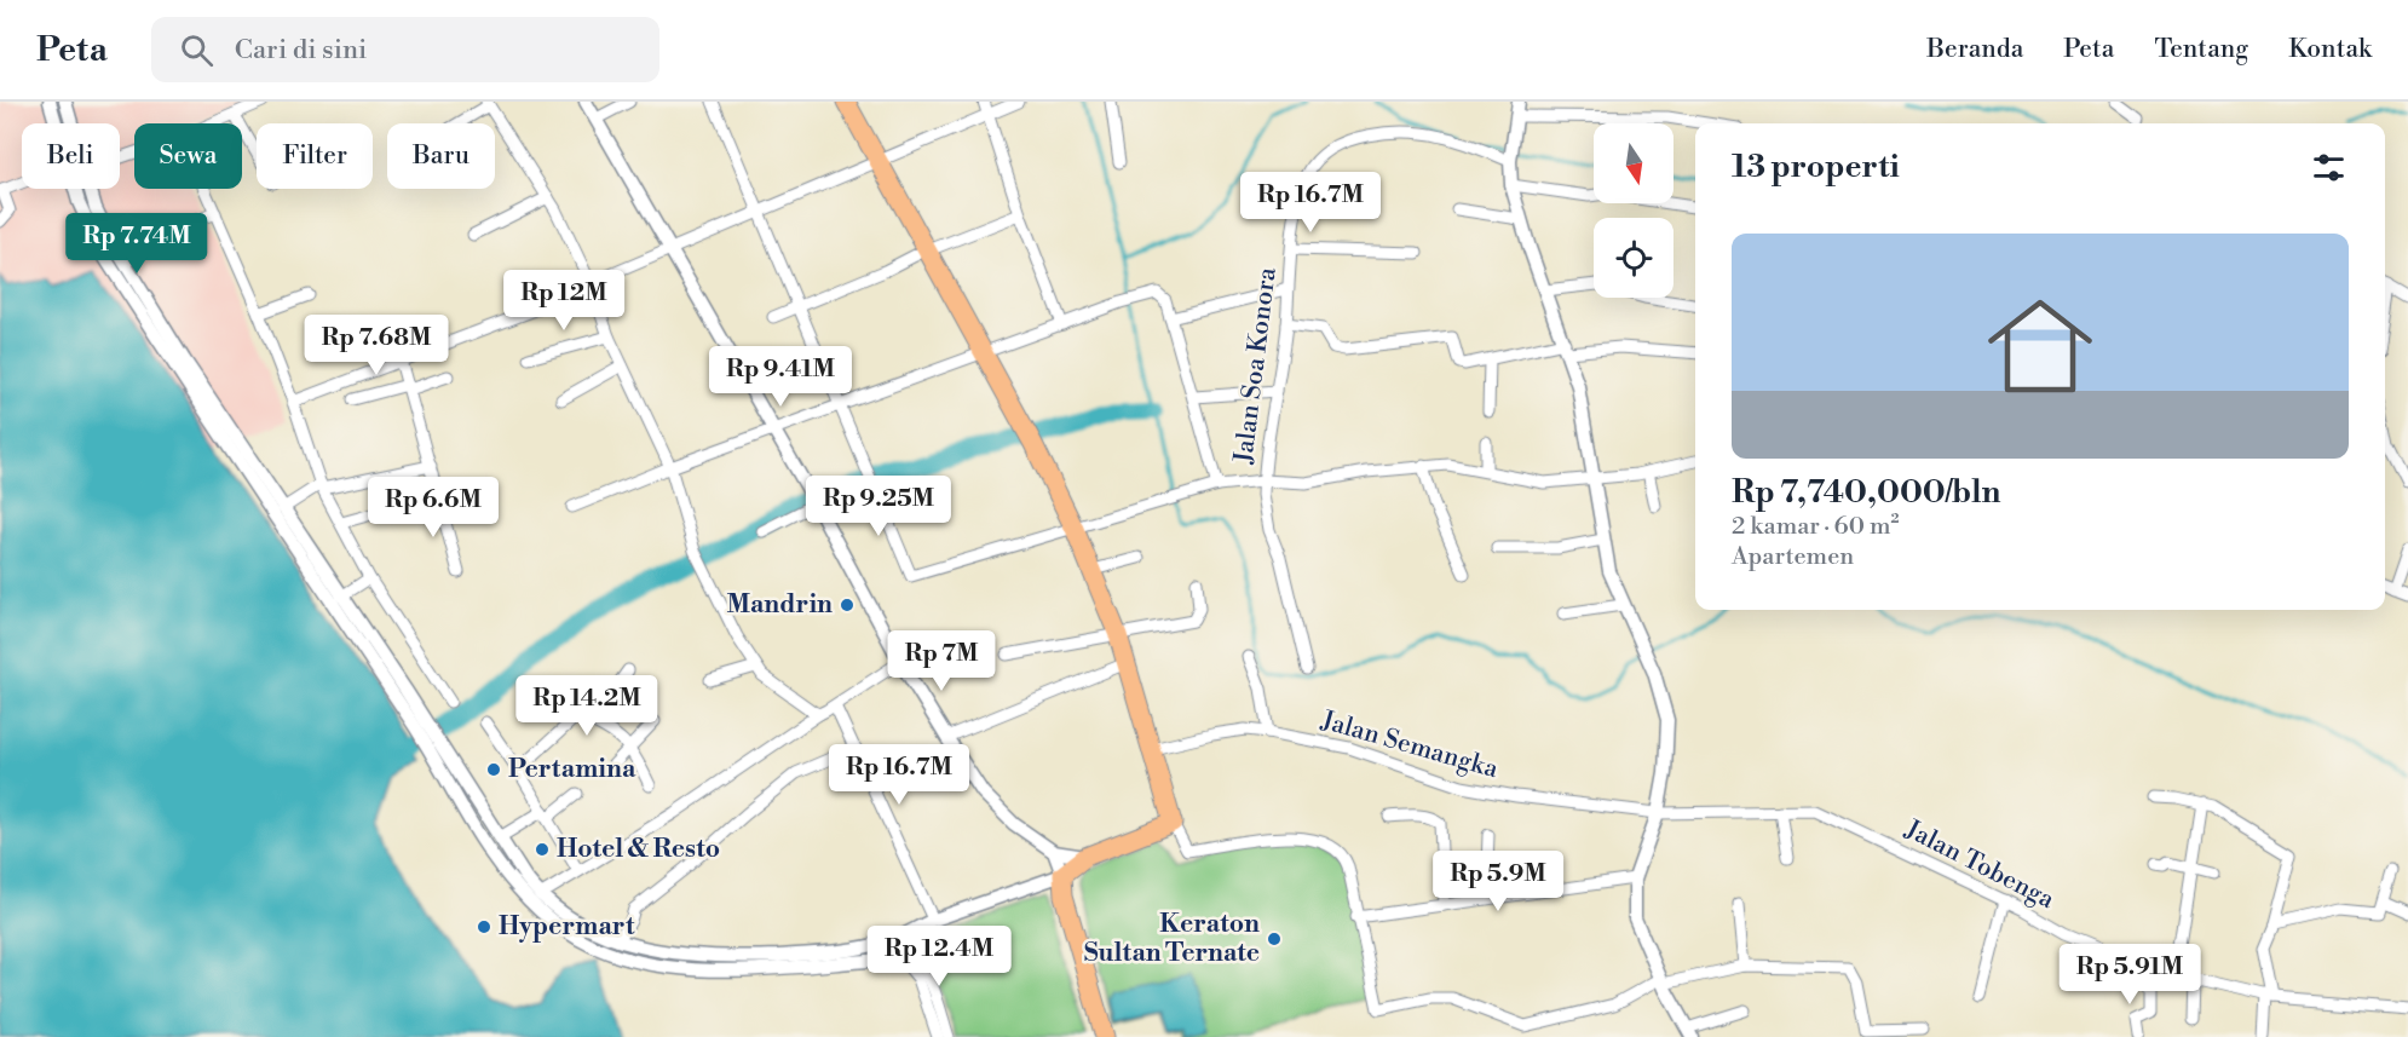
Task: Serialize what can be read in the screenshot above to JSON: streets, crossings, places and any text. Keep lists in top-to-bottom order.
{
  "streets": {
    "street": ["Jalan Soa Konora", "Jalan Semangka", "Jalan Tobenga"]
  },
  "crossings": [
    ["Jalan Semangka", "Jalan Tobenga"]
  ],
  "places": [
    "Mandrin",
    "Pertamina",
    "Hotel & Resto",
    "Hypermart",
    "Keraton Sultan Ternate"
  ],
  "north": "bottom",
  "page": {
    "header": "Peta",
    "search": "Cari di sini",
    "nav": [
      "Beranda",
      "Peta",
      "Tentang",
      "Kontak"
    ],
    "chip": [
      "Beli",
      "Sewa",
      "Filter",
      "Baru"
    ],
    "heading": "13 properti",
    "price": [
      "Rp 16.7M",
      "Rp 7.74M",
      "Rp 12M",
      "Rp 7.68M",
      "Rp 9.41M",
      "Rp 9.25M",
      "Rp 6.6M",
      "Rp 7M",
      "Rp 14.2M",
      "Rp 16.7M",
      "Rp 5.9M",
      "Rp 12.4M",
      "Rp 5.91M"
    ],
    "list": [
      {
        "name": "Rp 7,740,000/bln",
        "note": "2 kamar · 60 m² · Apartemen"
      }
    ]
  }
}
